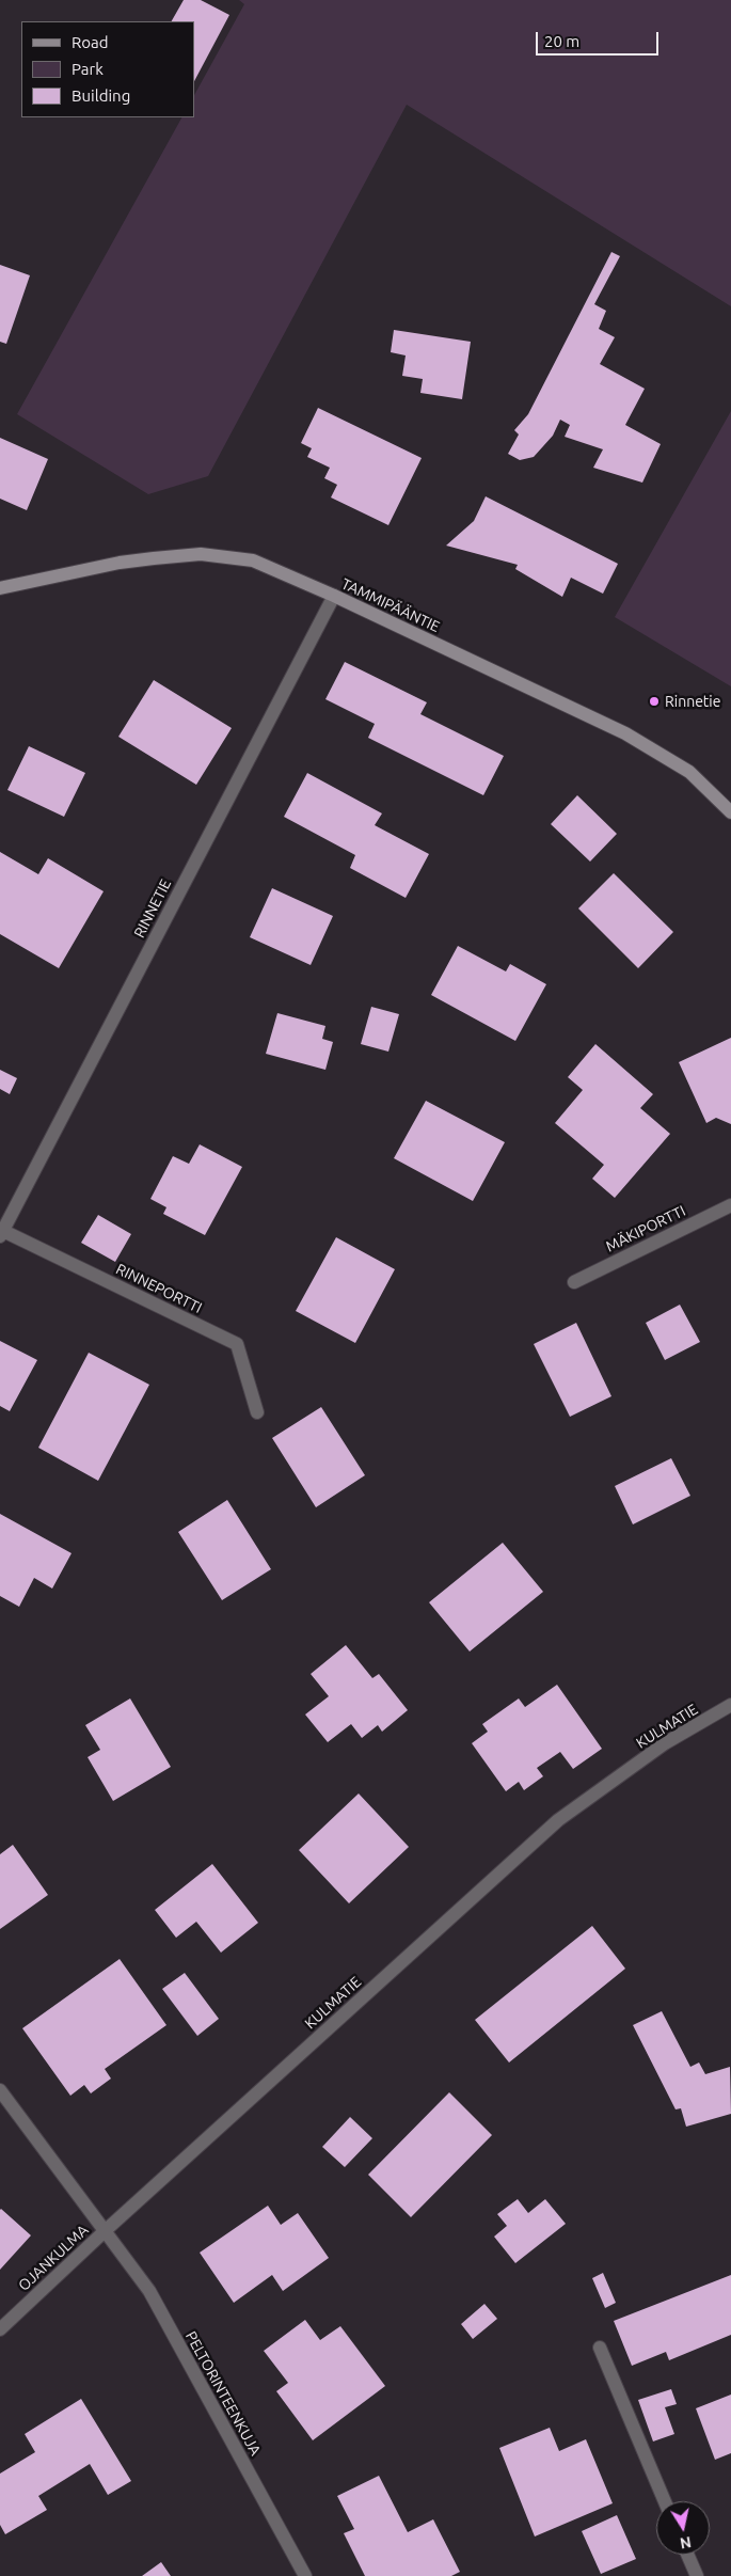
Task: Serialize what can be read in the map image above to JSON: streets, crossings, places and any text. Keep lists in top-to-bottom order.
{
  "streets": {
    "street": [
      "TAMMIPÄÄNTIE",
      "RINNETIE",
      "MÄKIPORTTI",
      "RINNEPORTTI",
      "KULMATIE",
      "OJANKULMA",
      "PELTORINTEENKUJA"
    ]
  },
  "crossings": [
    ["TAMMIPÄÄNTIE", "RINNETIE"],
    ["RINNETIE", "RINNEPORTTI"],
    ["KULMATIE", "OJANKULMA"],
    ["KULMATIE", "PELTORINTEENKUJA"],
    ["OJANKULMA", "PELTORINTEENKUJA"]
  ],
  "places": ["Rinnetie"],
  "legend": ["Road", "Park", "Building"],
  "scale_bar": "20 m",
  "north": "bottom"
}
